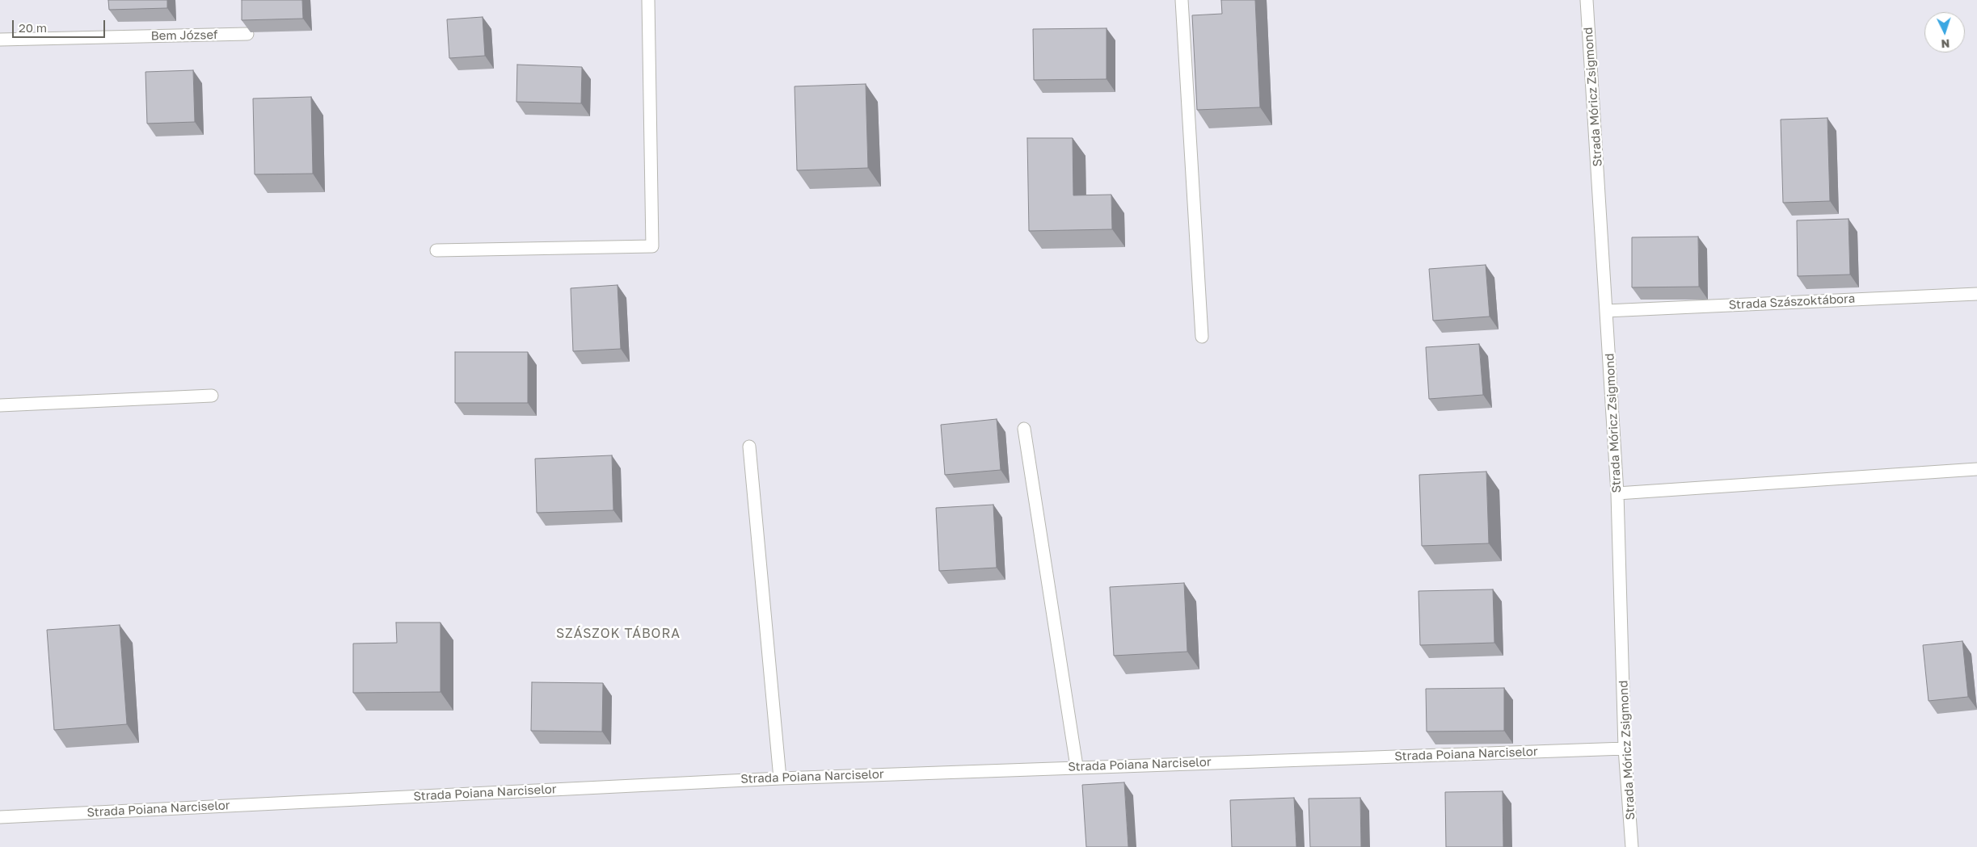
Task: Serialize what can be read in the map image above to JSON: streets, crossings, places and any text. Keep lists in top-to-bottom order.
{
  "streets": {
    "street": [
      "Bem József",
      "Strada Móricz Zsigmond",
      "Strada Szászoktábora",
      "Strada Poiana Narciselor"
    ]
  },
  "crossings": [
    ["Strada Móricz Zsigmond", "Strada Szászoktábora"],
    ["Strada Móricz Zsigmond", "Strada Poiana Narciselor"]
  ],
  "districts": ["SZÁSZOK TÁBORA"],
  "scale_bar": "20 m",
  "north": "bottom"
}
